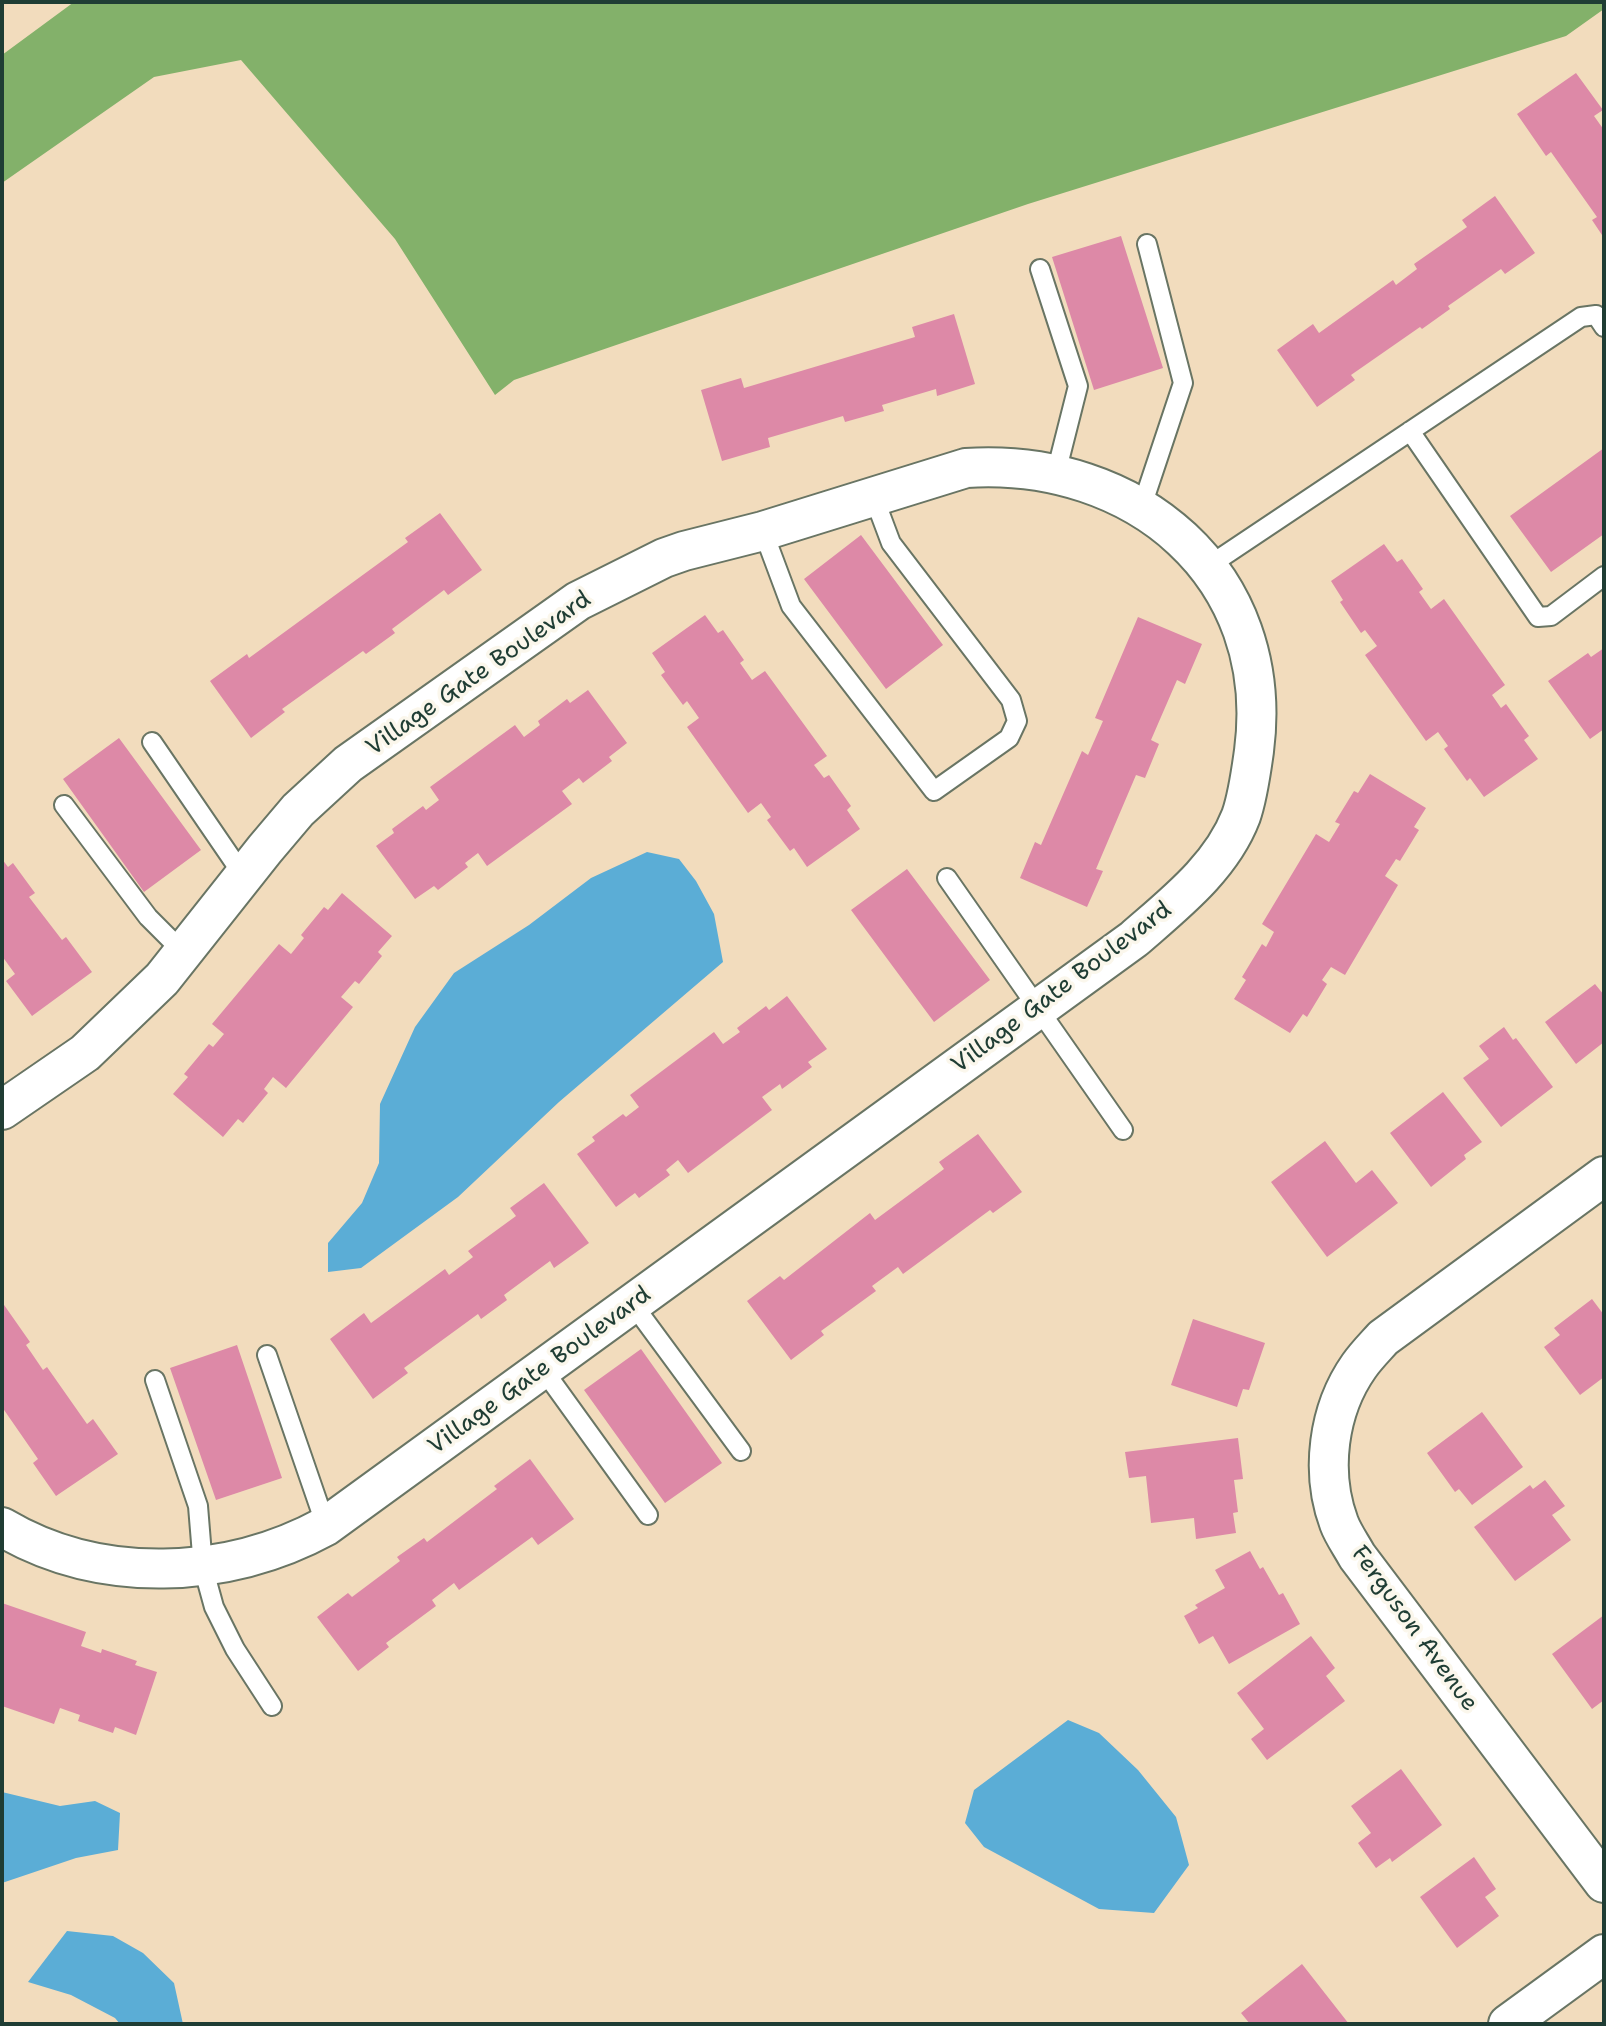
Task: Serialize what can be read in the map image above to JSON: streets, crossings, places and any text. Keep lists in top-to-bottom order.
{
  "streets": {
    "street": ["Village Gate Boulevard", "Ferguson Avenue"]
  }
}
